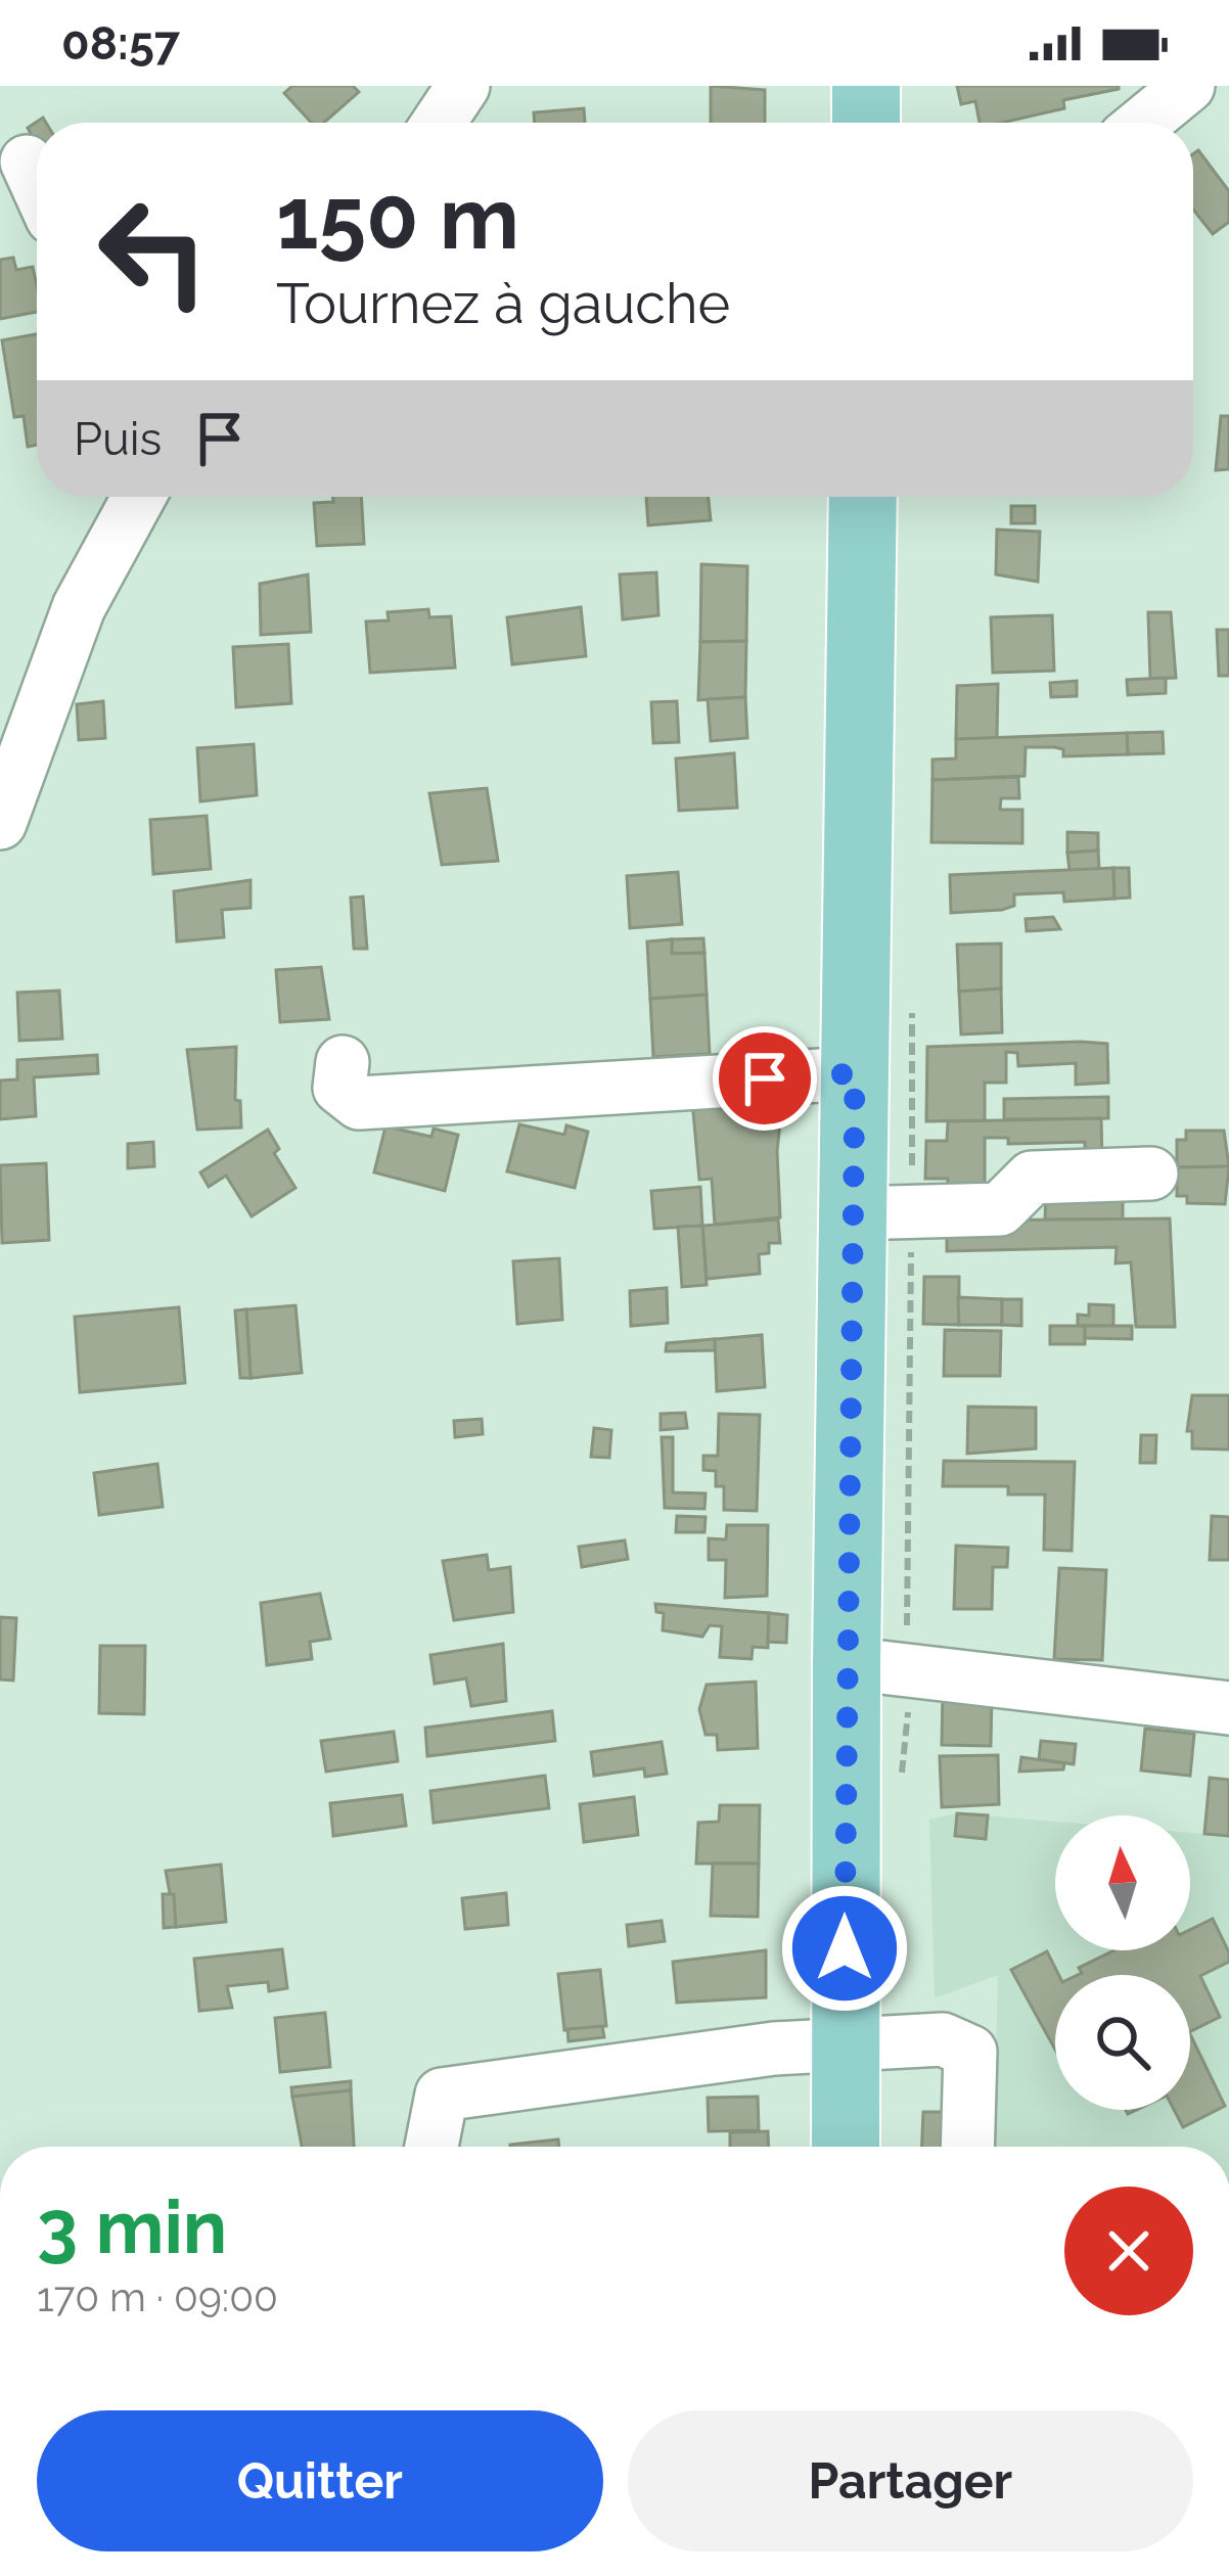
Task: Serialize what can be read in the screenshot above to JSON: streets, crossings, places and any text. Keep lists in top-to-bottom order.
{
  "north": "top",
  "page": {
    "status": "08:57",
    "turn": ["150 m", "Tournez à gauche"],
    "then": "Puis",
    "heading": ["3 min", "170 m · 09:00"],
    "buttons": ["Quitter", "Partager"]
  }
}
